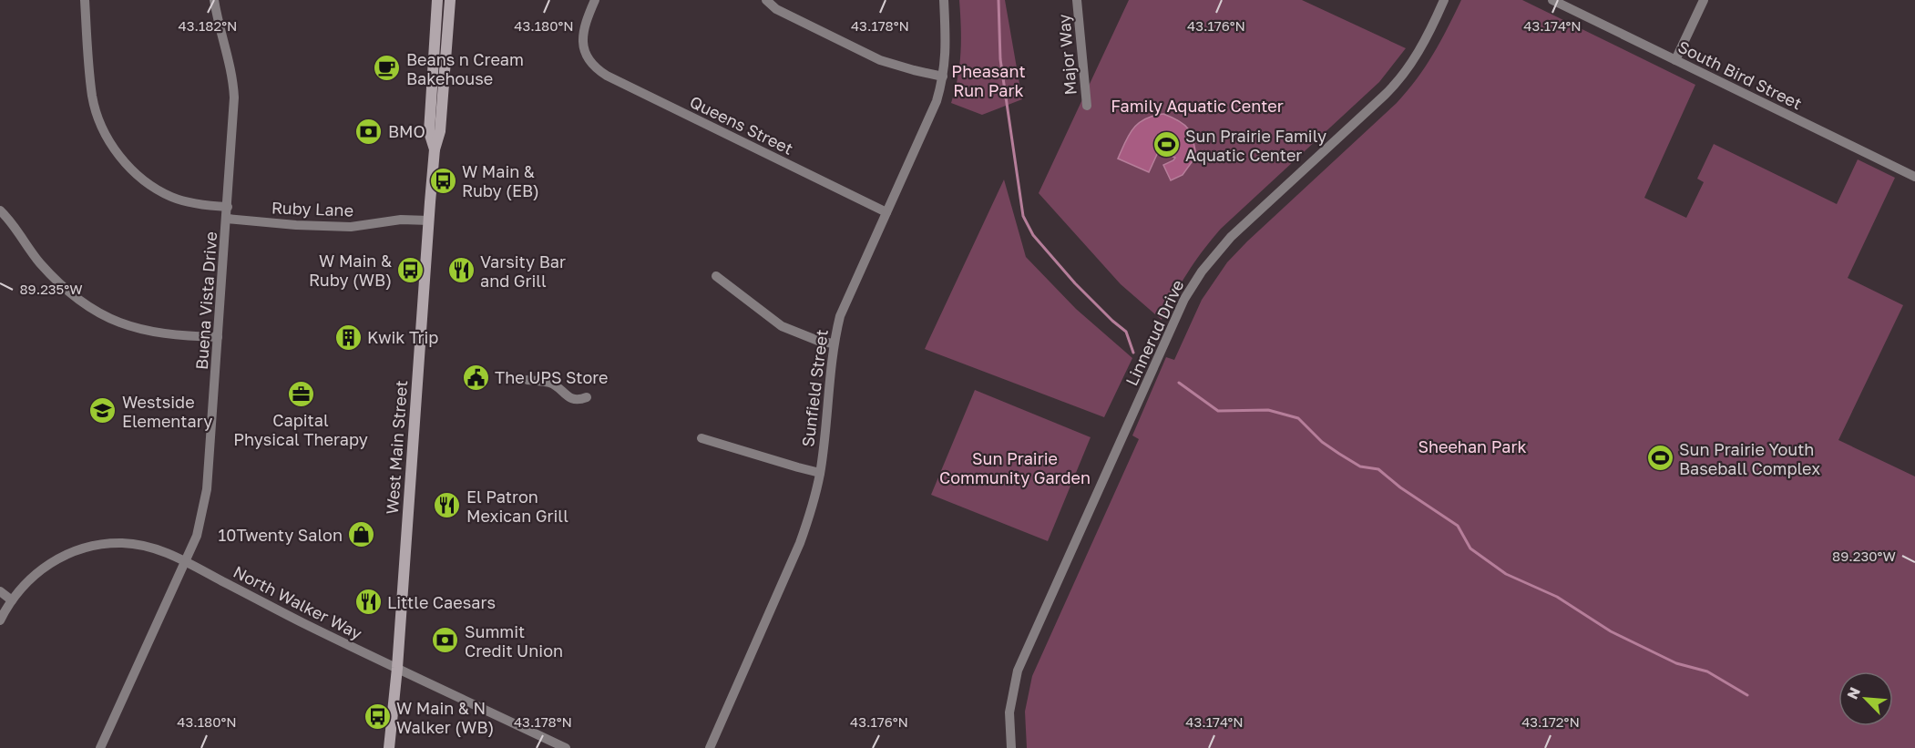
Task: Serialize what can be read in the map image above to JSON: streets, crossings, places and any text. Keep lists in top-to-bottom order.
{
  "streets": {
    "main road": ["West Main Street"],
    "street": [
      "Major Way",
      "South Bird Street",
      "Queens Street",
      "Ruby Lane",
      "Buena Vista Drive",
      "Linnerud Drive",
      "Sunfield Street",
      "North Walker Way"
    ]
  },
  "crossings": [
    ["Queens Street", "Sunfield Street"],
    ["Ruby Lane", "Buena Vista Drive"],
    ["Ruby Lane", "West Main Street"],
    ["Buena Vista Drive", "North Walker Way"],
    ["West Main Street", "North Walker Way"]
  ],
  "parks": [
    "Pheasant Run Park",
    "Family Aquatic Center",
    "Sheehan Park",
    "Sun Prairie Community Garden"
  ],
  "places": {
    "cafe": ["Beans n Cream Bakehouse"],
    "bank": ["BMO", "Summit Credit Union"],
    "sports": ["Sun Prairie Family Aquatic Center", "Sun Prairie Youth Baseball Complex"],
    "bus stop": ["W Main & Ruby (EB)", "W Main & Ruby (WB)", "W Main & N Walker (WB)"],
    "restaurant": ["Varsity Bar and Grill", "El Patron Mexican Grill", "Little Caesars"],
    "building": ["Kwik Trip"],
    "public building": ["The UPS Store"],
    "office": ["Capital Physical Therapy"],
    "school or university": ["Westside Elementary"],
    "shop": ["10Twenty Salon"]
  },
  "north": "top left",
  "coordinates": [
    "43.182°N",
    "43.180°N",
    "43.178°N",
    "43.176°N",
    "43.174°N",
    "89.235°W",
    "89.230°W",
    "43.172°N"
  ]
}
